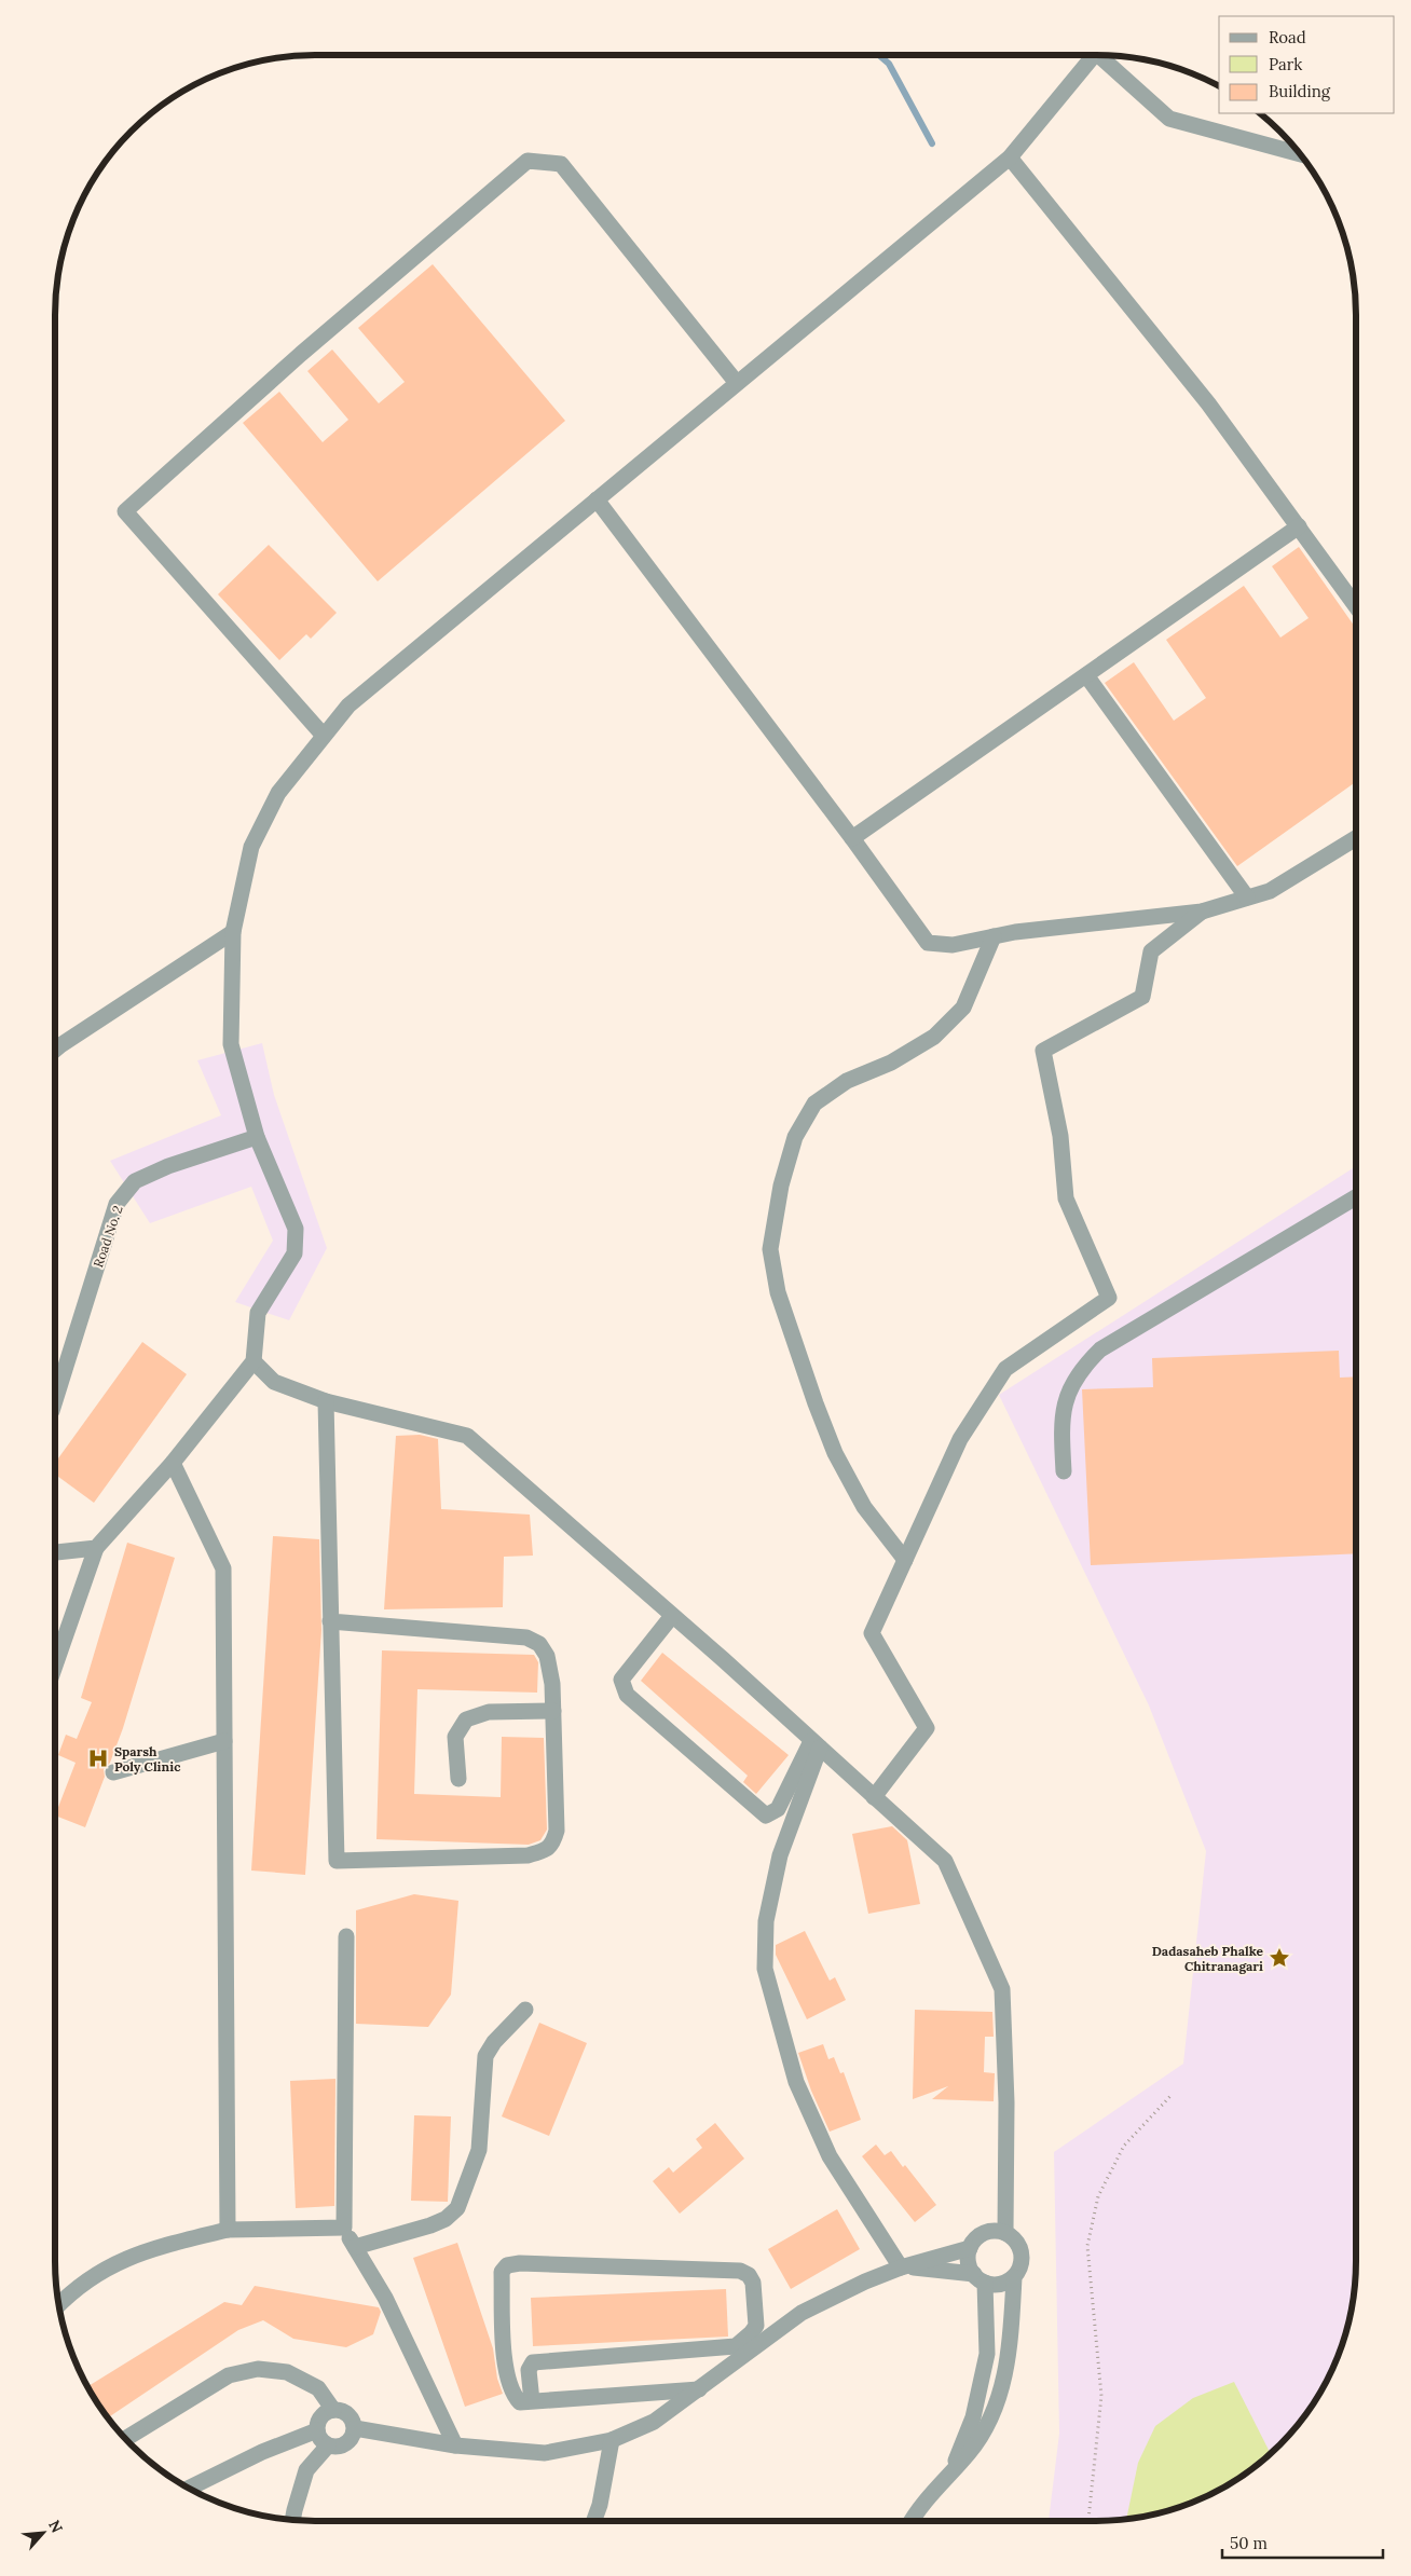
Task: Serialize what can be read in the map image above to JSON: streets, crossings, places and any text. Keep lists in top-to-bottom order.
{
  "streets": {
    "street": ["Road No. 2"]
  },
  "places": {
    "hospital": ["Sparsh Poly Clinic"],
    "place": ["Dadasaheb Phalke Chitranagari"]
  },
  "legend": ["Road", "Park", "Building"],
  "scale_bar": "50 m",
  "north": "top right"
}
